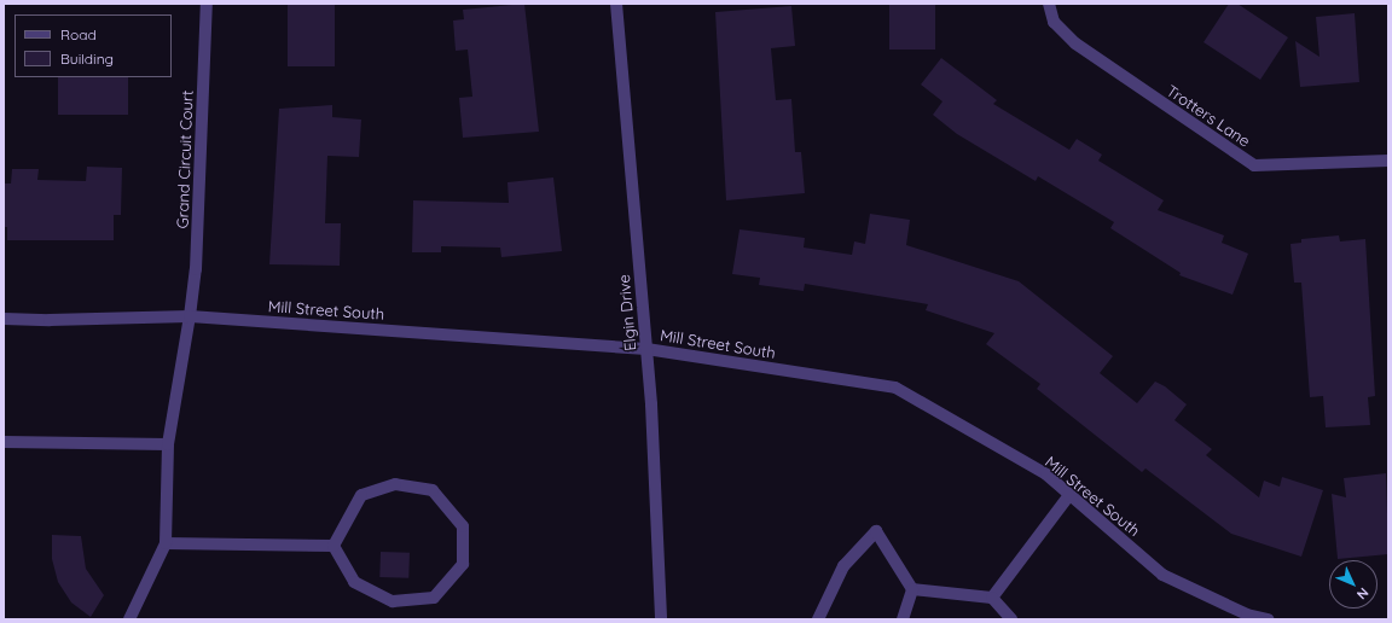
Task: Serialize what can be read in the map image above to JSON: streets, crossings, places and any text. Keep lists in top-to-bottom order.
{
  "streets": {
    "street": [
      "Trotters Lane",
      "Grand Circuit Court",
      "Mill Street South",
      "Elgin Drive"
    ]
  },
  "crossings": [
    ["Grand Circuit Court", "Mill Street South"],
    ["Mill Street South", "Elgin Drive"]
  ],
  "legend": ["Road", "Building"],
  "north": "bottom right"
}
